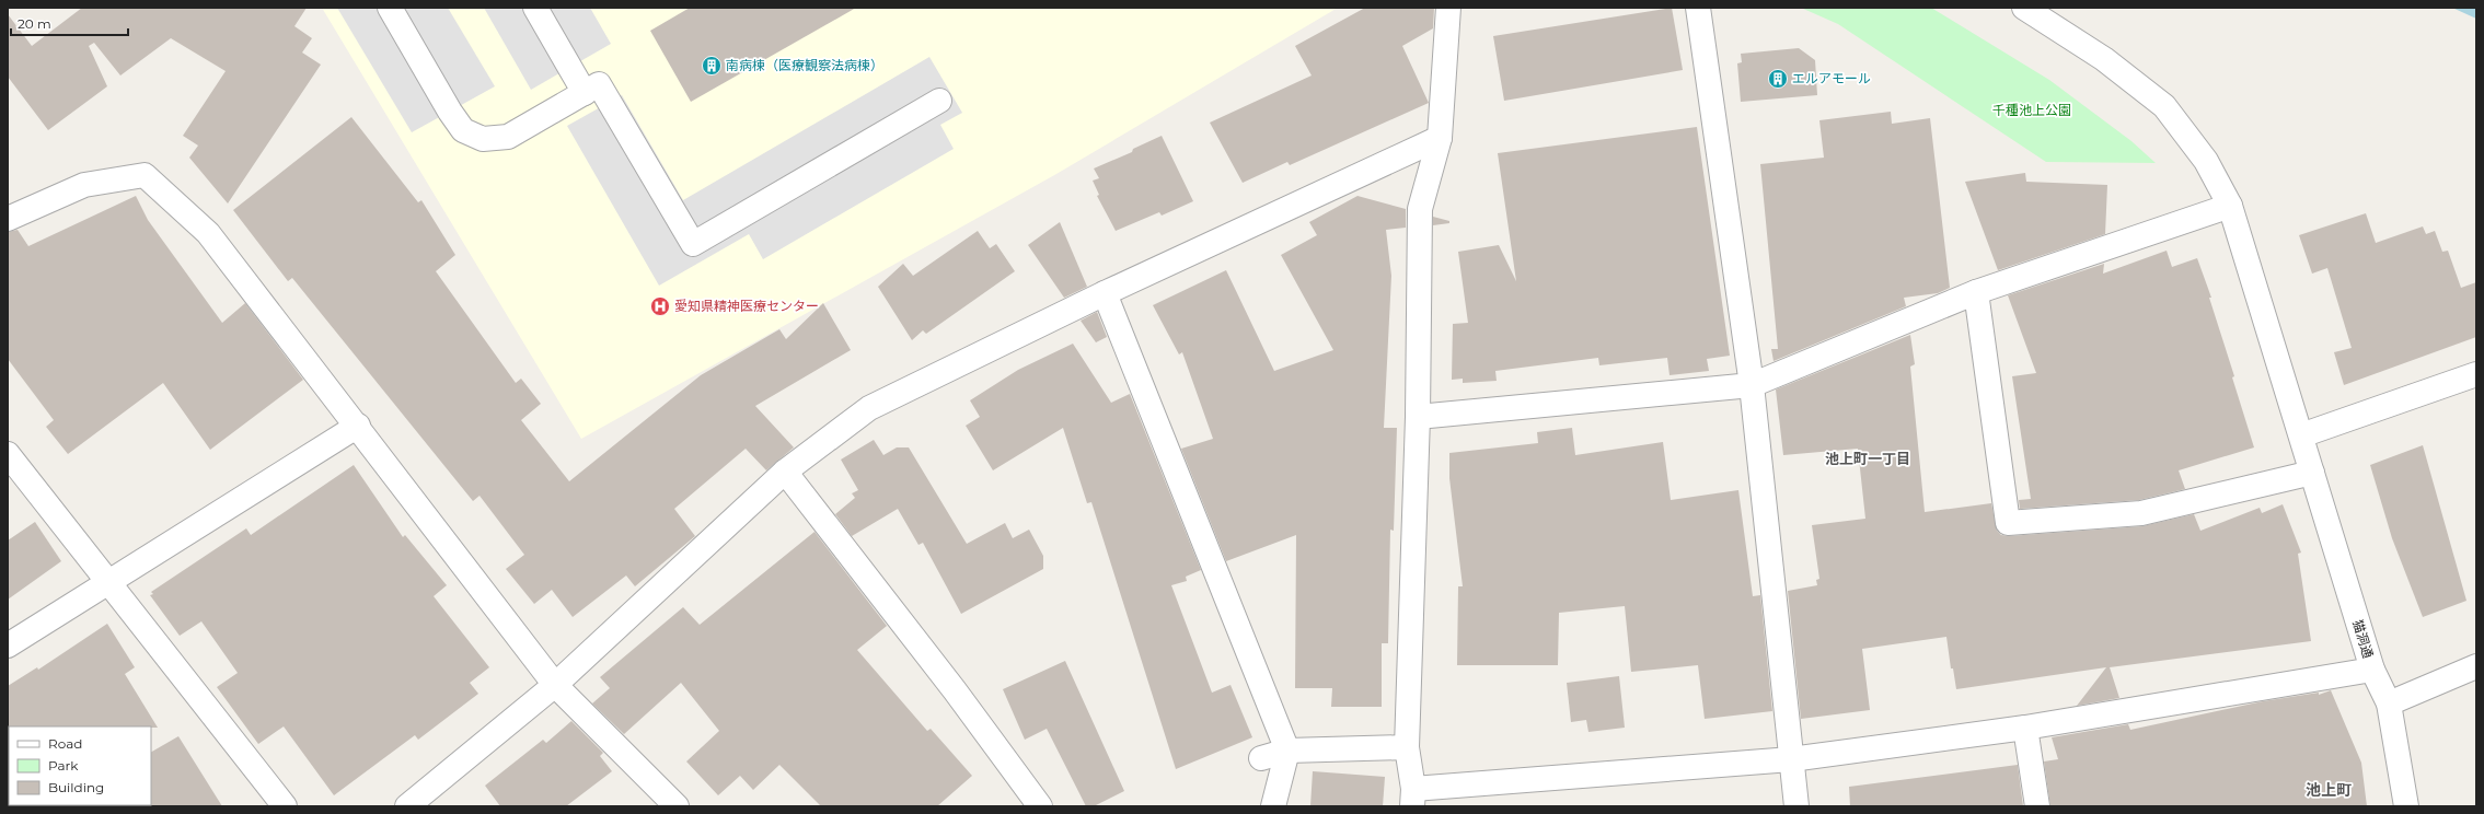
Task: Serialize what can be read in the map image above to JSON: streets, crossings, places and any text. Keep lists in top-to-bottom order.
{
  "streets": {
    "street": ["猫洞通"]
  },
  "districts": ["池上町一丁目", "池上町"],
  "parks": ["千種池上公園"],
  "places": {
    "building": ["南病棟（医療観察法病棟）", "エルアモール"],
    "hospital": ["愛知県精神医療センター"]
  },
  "legend": ["Road", "Park", "Building"],
  "scale_bar": "20 m"
}
